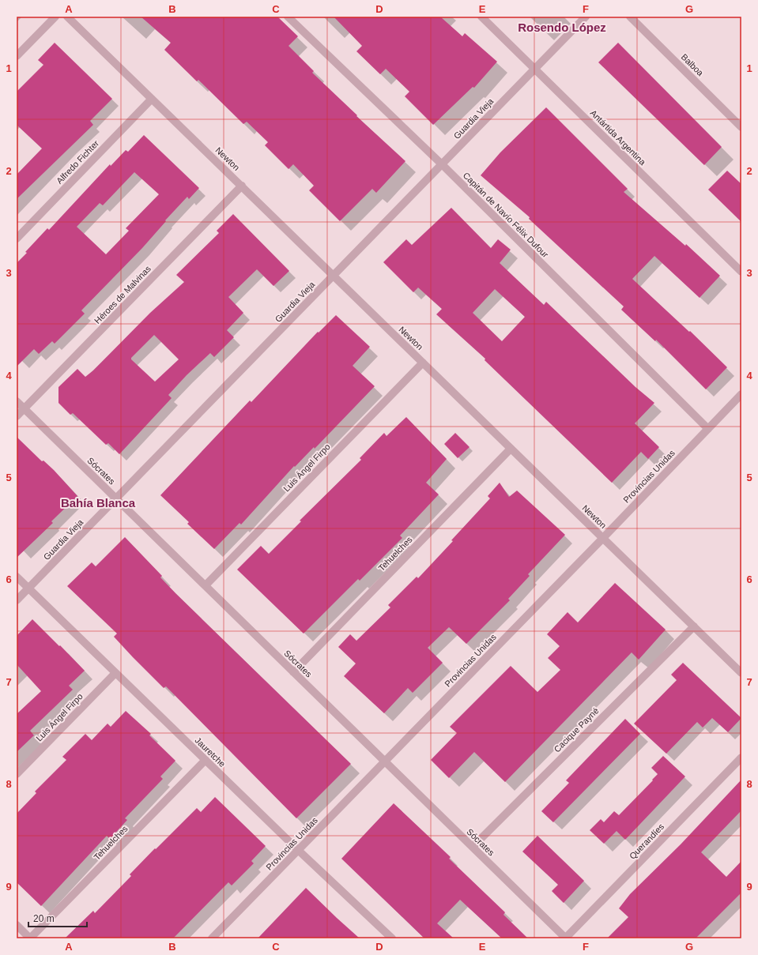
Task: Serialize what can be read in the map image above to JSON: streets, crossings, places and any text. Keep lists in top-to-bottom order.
{
  "streets": {
    "street": [
      "Balboa",
      "Guardia Vieja",
      "Antártida Argentina",
      "Newton",
      "Alfredo Fichter",
      "Capitán de Navío Félix Dufour",
      "Héroes de Malvinas",
      "Luis Ángel Firpo",
      "Sócrates",
      "Provincias Unidas",
      "Tehuelches",
      "Cacique Payné",
      "Jauretche",
      "Querandíes"
    ]
  },
  "crossings": [
    ["Guardia Vieja", "Antártida Argentina"],
    ["Guardia Vieja", "Newton"],
    ["Guardia Vieja", "Capitán de Navío Félix Dufour"],
    ["Guardia Vieja", "Sócrates"],
    ["Guardia Vieja", "Jauretche"],
    ["Newton", "Alfredo Fichter"],
    ["Newton", "Héroes de Malvinas"],
    ["Newton", "Luis Ángel Firpo"],
    ["Newton", "Provincias Unidas"],
    ["Newton", "Tehuelches"],
    ["Newton", "Cacique Payné"],
    ["Capitán de Navío Félix Dufour", "Provincias Unidas"],
    ["Héroes de Malvinas", "Sócrates"],
    ["Luis Ángel Firpo", "Sócrates"],
    ["Luis Ángel Firpo", "Jauretche"],
    ["Sócrates", "Provincias Unidas"],
    ["Sócrates", "Tehuelches"],
    ["Sócrates", "Cacique Payné"],
    ["Sócrates", "Querandíes"],
    ["Provincias Unidas", "Jauretche"],
    ["Tehuelches", "Jauretche"]
  ],
  "districts": ["Rosendo López", "Bahía Blanca"],
  "scale_bar": "20 m",
  "grid": {
    "columns": [
      "A",
      "B",
      "C",
      "D",
      "E",
      "F",
      "G"
    ],
    "rows": [
      "1",
      "2",
      "3",
      "4",
      "5",
      "6",
      "7",
      "8",
      "9"
    ]
  }
}
